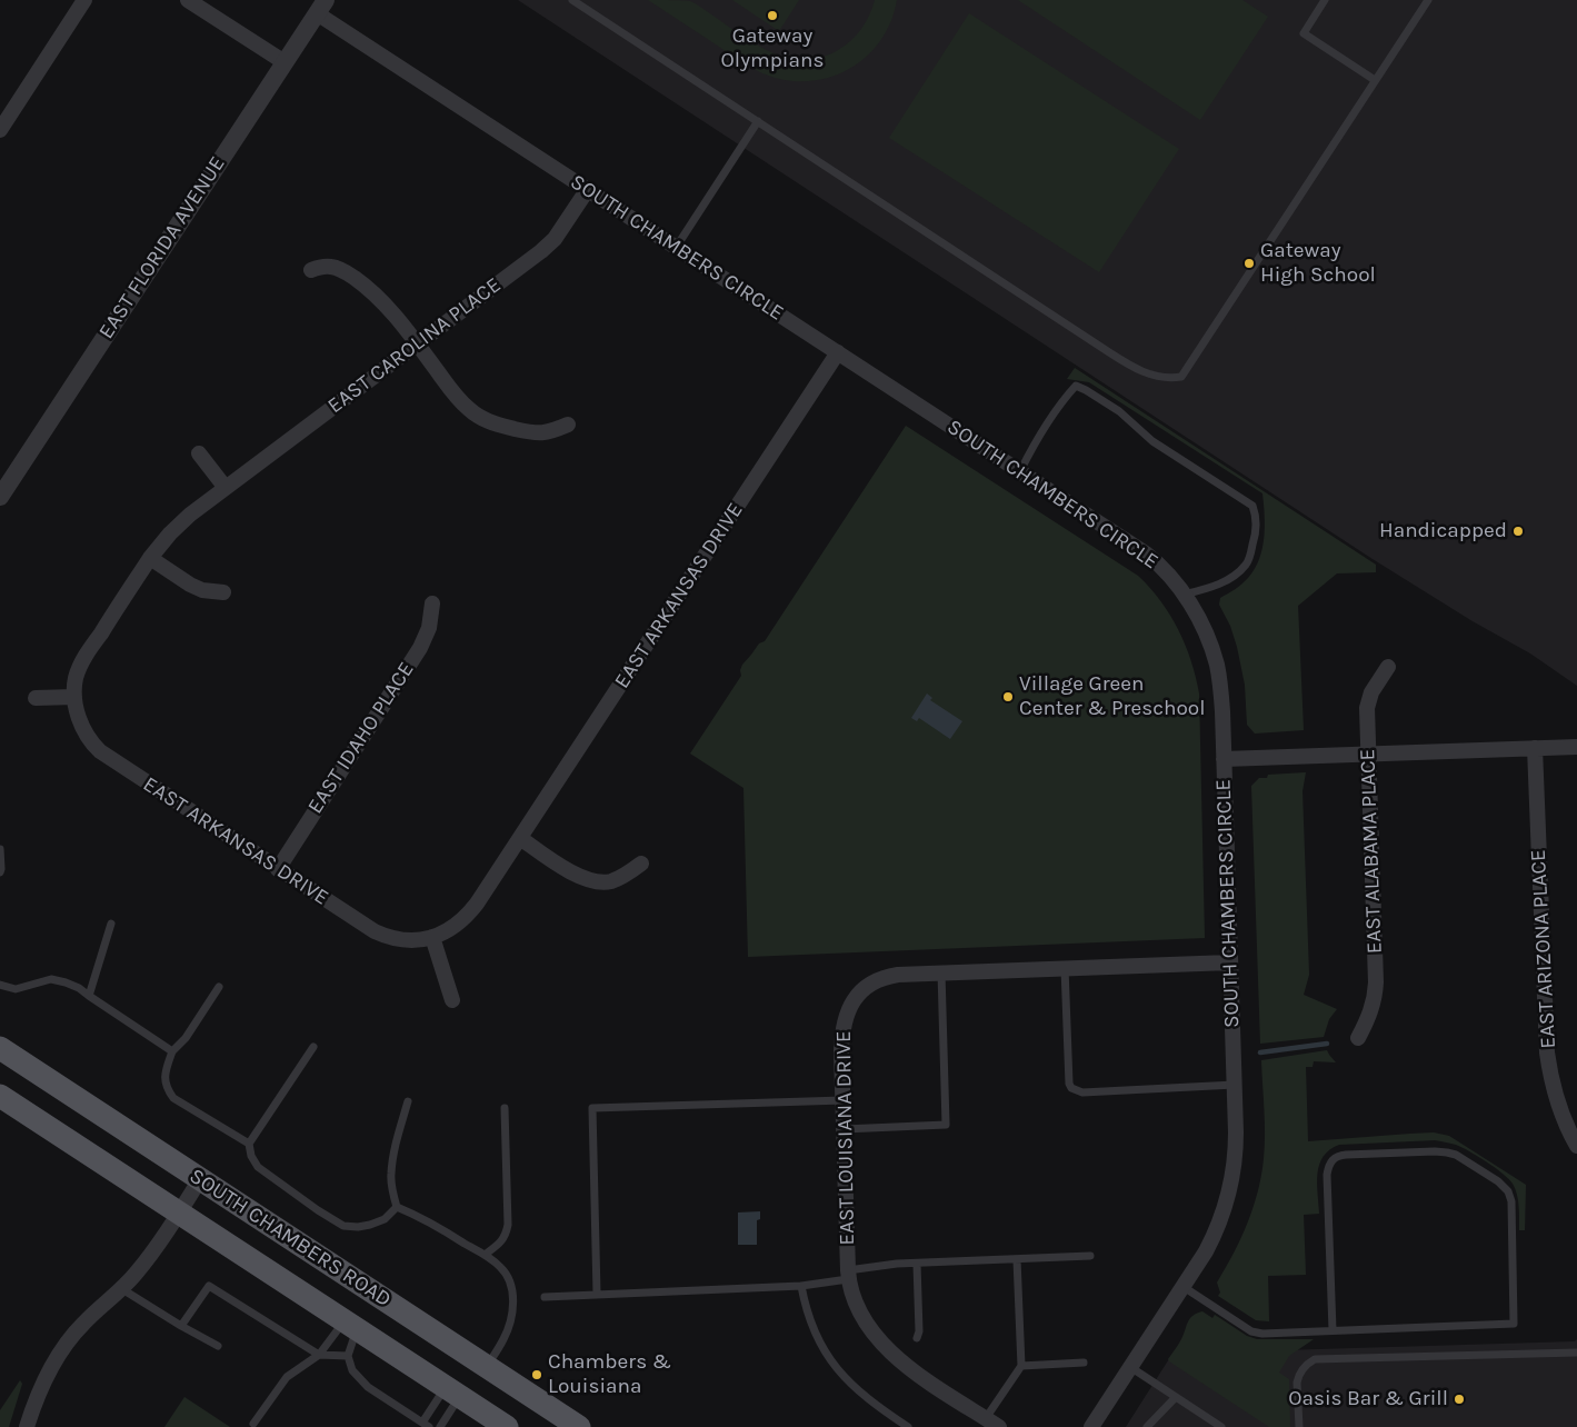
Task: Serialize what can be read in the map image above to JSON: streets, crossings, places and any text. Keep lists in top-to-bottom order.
{
  "streets": {
    "main road": ["SOUTH CHAMBERS ROAD"],
    "street": [
      "EAST FLORIDA AVENUE",
      "SOUTH CHAMBERS CIRCLE",
      "EAST CAROLINA PLACE",
      "EAST ARKANSAS DRIVE",
      "EAST IDAHO PLACE",
      "EAST ALABAMA PLACE",
      "EAST ARIZONA PLACE",
      "EAST LOUISIANA DRIVE"
    ]
  },
  "crossings": [
    ["EAST FLORIDA AVENUE", "SOUTH CHAMBERS CIRCLE"],
    ["SOUTH CHAMBERS CIRCLE", "EAST CAROLINA PLACE"],
    ["SOUTH CHAMBERS CIRCLE", "EAST ARKANSAS DRIVE"],
    ["SOUTH CHAMBERS CIRCLE", "EAST LOUISIANA DRIVE"],
    ["EAST CAROLINA PLACE", "EAST ARKANSAS DRIVE"],
    ["EAST ARKANSAS DRIVE", "EAST IDAHO PLACE"]
  ],
  "places": [
    "Gateway Olympians",
    "Gateway High School",
    "Handicapped",
    "Village Green Center & Preschool",
    "Chambers & Louisiana",
    "Oasis Bar & Grill"
  ]
}
